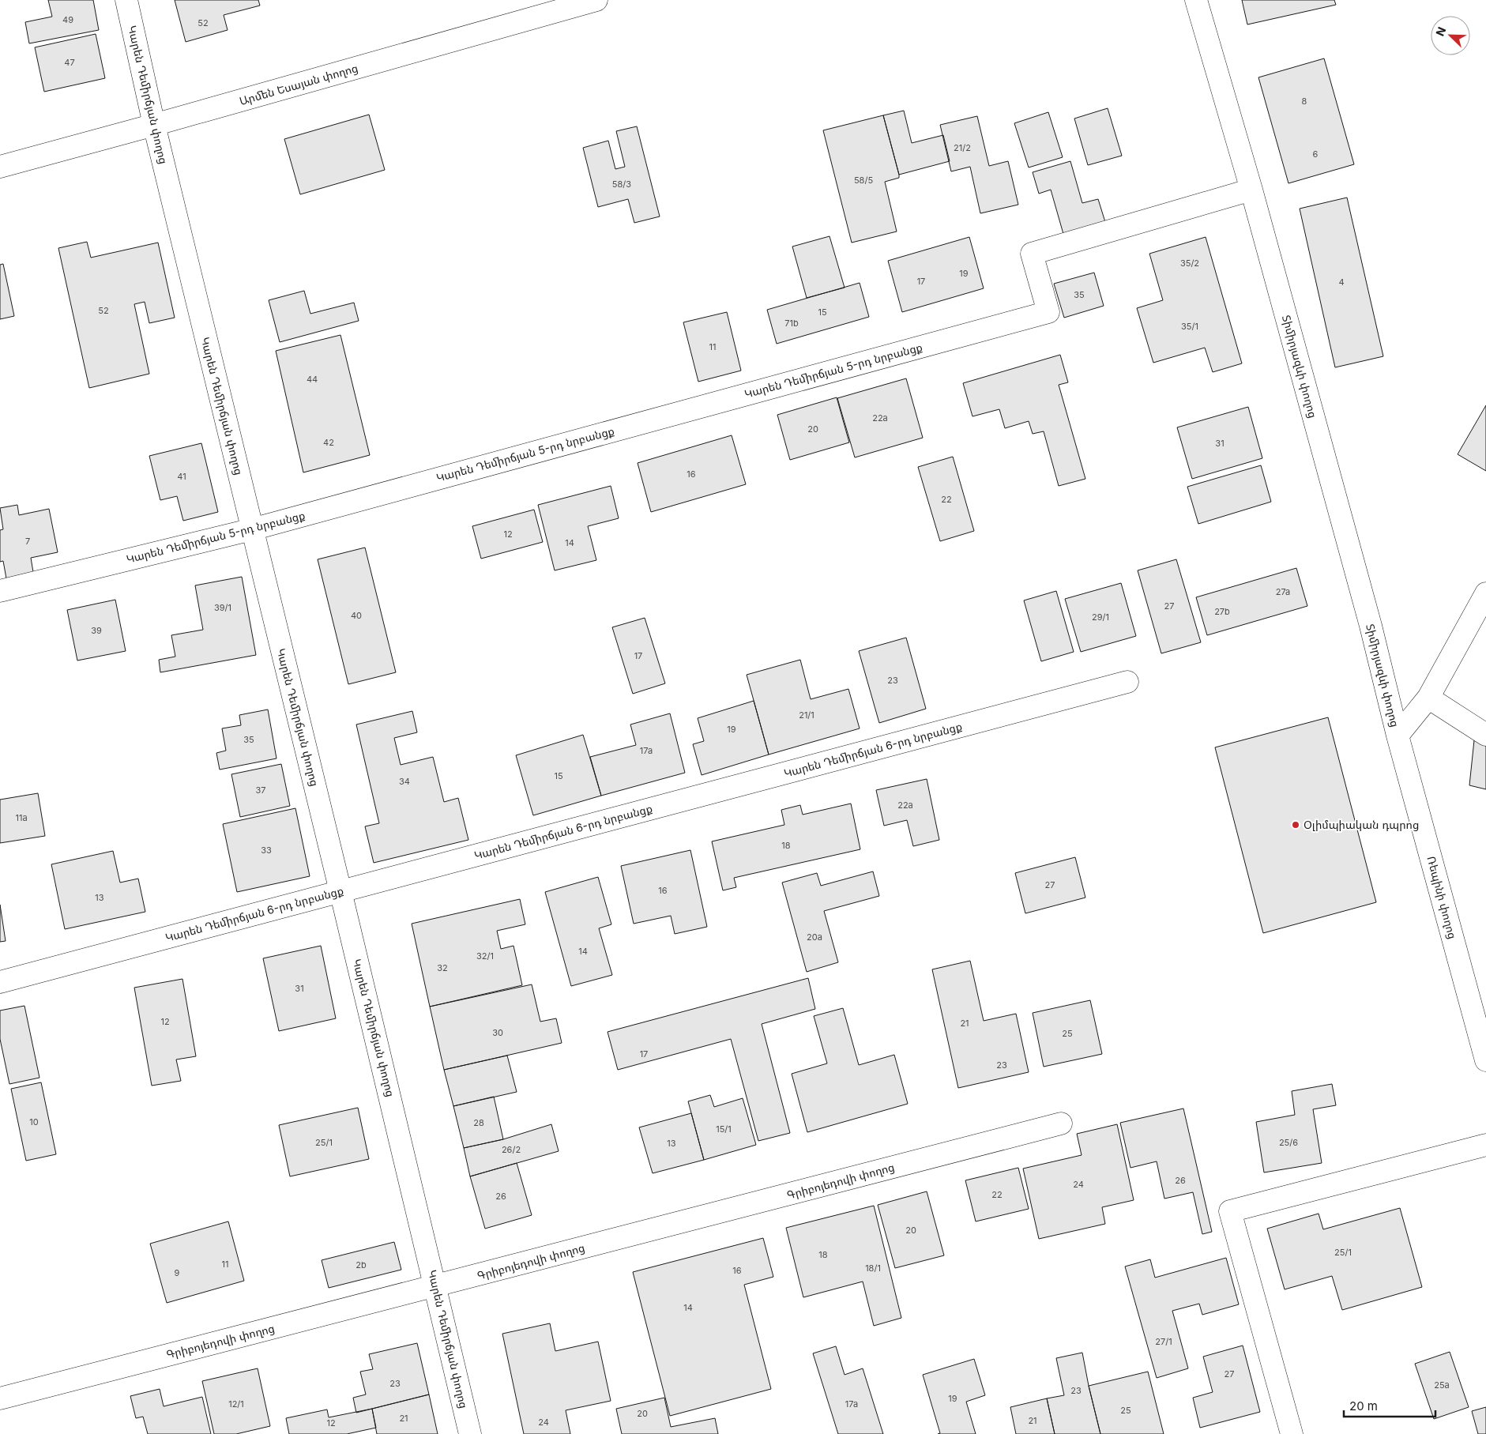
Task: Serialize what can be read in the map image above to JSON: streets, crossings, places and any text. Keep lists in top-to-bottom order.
{
  "streets": {
    "street": [
      "Արմեն Եսայան փողոց",
      "Կարեն Դեմիրճյան փողոց",
      "Տիմիրյազևի փողոց",
      "Կարեն Դեմիրճյան 5-րդ նրբանցք",
      "Կարեն Դեմիրճյան 6-րդ նրբանցք",
      "Ռեպինի փողոց",
      "Գրիբոյեդովի փողոց"
    ]
  },
  "crossings": [
    ["Արմեն Եսայան փողոց", "Կարեն Դեմիրճյան փողոց"],
    ["Կարեն Դեմիրճյան փողոց", "Կարեն Դեմիրճյան 5-րդ նրբանցք"],
    ["Կարեն Դեմիրճյան փողոց", "Կարեն Դեմիրճյան 6-րդ նրբանցք"],
    ["Կարեն Դեմիրճյան փողոց", "Գրիբոյեդովի փողոց"],
    ["Տիմիրյազևի փողոց", "Կարեն Դեմիրճյան 5-րդ նրբանցք"],
    ["Տիմիրյազևի փողոց", "Ռեպինի փողոց"]
  ],
  "places": ["Օլիմպիական դպրոց"],
  "house_numbers": [
    "49",
    "52",
    "47",
    "8",
    "21/2",
    "6",
    "58/5",
    "58/3",
    "35/2",
    "19",
    "17",
    "4",
    "35",
    "52",
    "15",
    "71b",
    "35/1",
    "11",
    "44",
    "22a",
    "20",
    "42",
    "31",
    "16",
    "41",
    "22",
    "12",
    "7",
    "14",
    "27a",
    "27",
    "39/1",
    "27b",
    "40",
    "29/1",
    "39",
    "17",
    "23",
    "21/1",
    "19",
    "35",
    "17a",
    "15",
    "34",
    "37",
    "22a",
    "11a",
    "18",
    "33",
    "27",
    "16",
    "13",
    "20a",
    "14",
    "32/1",
    "32",
    "31",
    "12",
    "21",
    "30",
    "25",
    "17",
    "23",
    "10",
    "28",
    "15/1",
    "25/1",
    "25/6",
    "13",
    "26/2",
    "26",
    "24",
    "22",
    "26",
    "20",
    "25/1",
    "18",
    "11",
    "2b",
    "18/1",
    "16",
    "9",
    "14",
    "27/1",
    "27",
    "23",
    "25a",
    "23",
    "19",
    "12/1",
    "17a",
    "25",
    "20",
    "21",
    "21",
    "24",
    "12"
  ],
  "scale_bar": "20 m",
  "north": "top left"
}
